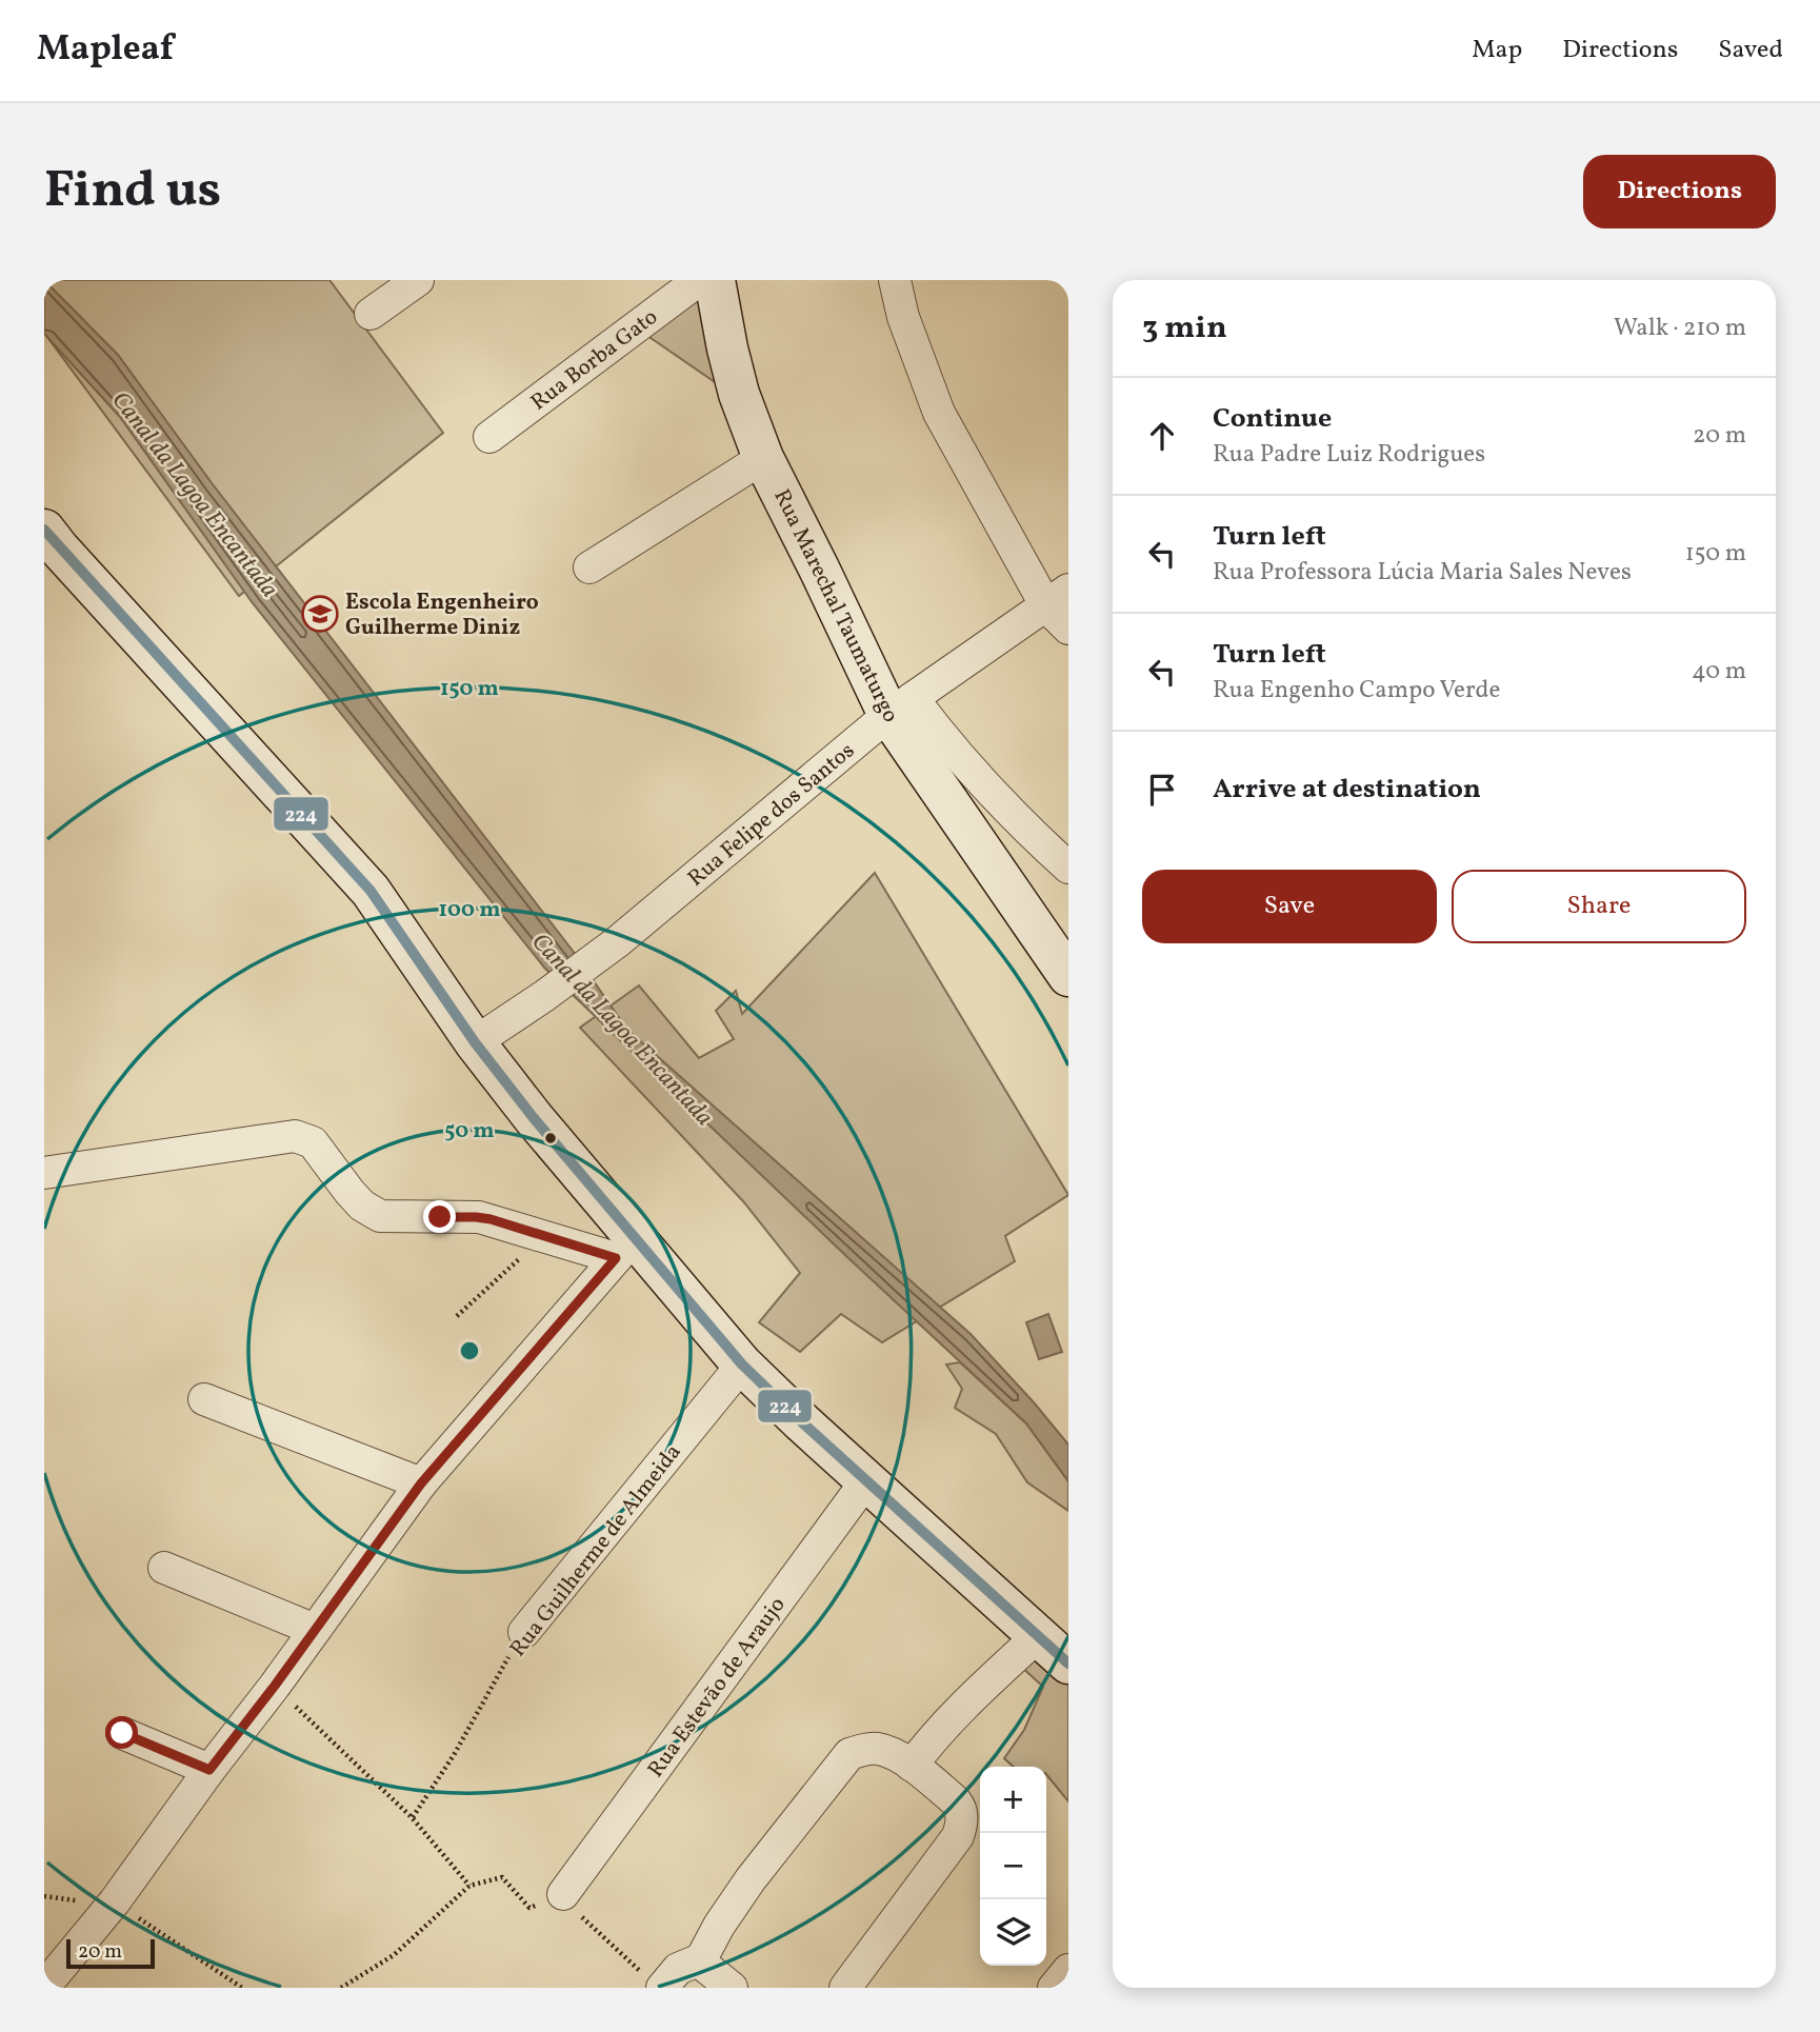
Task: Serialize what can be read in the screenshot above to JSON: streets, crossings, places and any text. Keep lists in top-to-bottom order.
{
  "streets": {
    "main road": ["Rua Marechal Taumaturgo"],
    "street": [
      "Rua Borba Gato",
      "Rua Felipe dos Santos",
      "Rua Guilherme de Almeida",
      "Rua Estevão de Araujo"
    ]
  },
  "crossings": [
    ["Rua Marechal Taumaturgo", "Rua Felipe dos Santos"]
  ],
  "water": ["Canal da Lagoa Encantada"],
  "places": {
    "school or university": ["Escola Engenheiro Guilherme Diniz"]
  },
  "lines": ["transit line 224"],
  "scale_bar": "20 m",
  "page": {
    "header": "Mapleaf",
    "nav": ["Map", "Directions", "Saved"],
    "buttons": [
      "Directions",
      ["Save", "Share"]
    ],
    "title": "Find us",
    "heading": ["3 min", "Walk · 210 m"],
    "list": [
      ["Continue", "Rua Padre Luiz Rodrigues", "20 m"],
      ["Turn left", "Rua Professora Lúcia Maria Sales Neves", "150 m"],
      ["Turn left", "Rua Engenho Campo Verde", "40 m"],
      "Arrive at destination"
    ],
    "map_buttons": ["+", "−"],
    "scale": "20 m"
  },
  "rings": ["150 m", "100 m", "50 m"]
}
